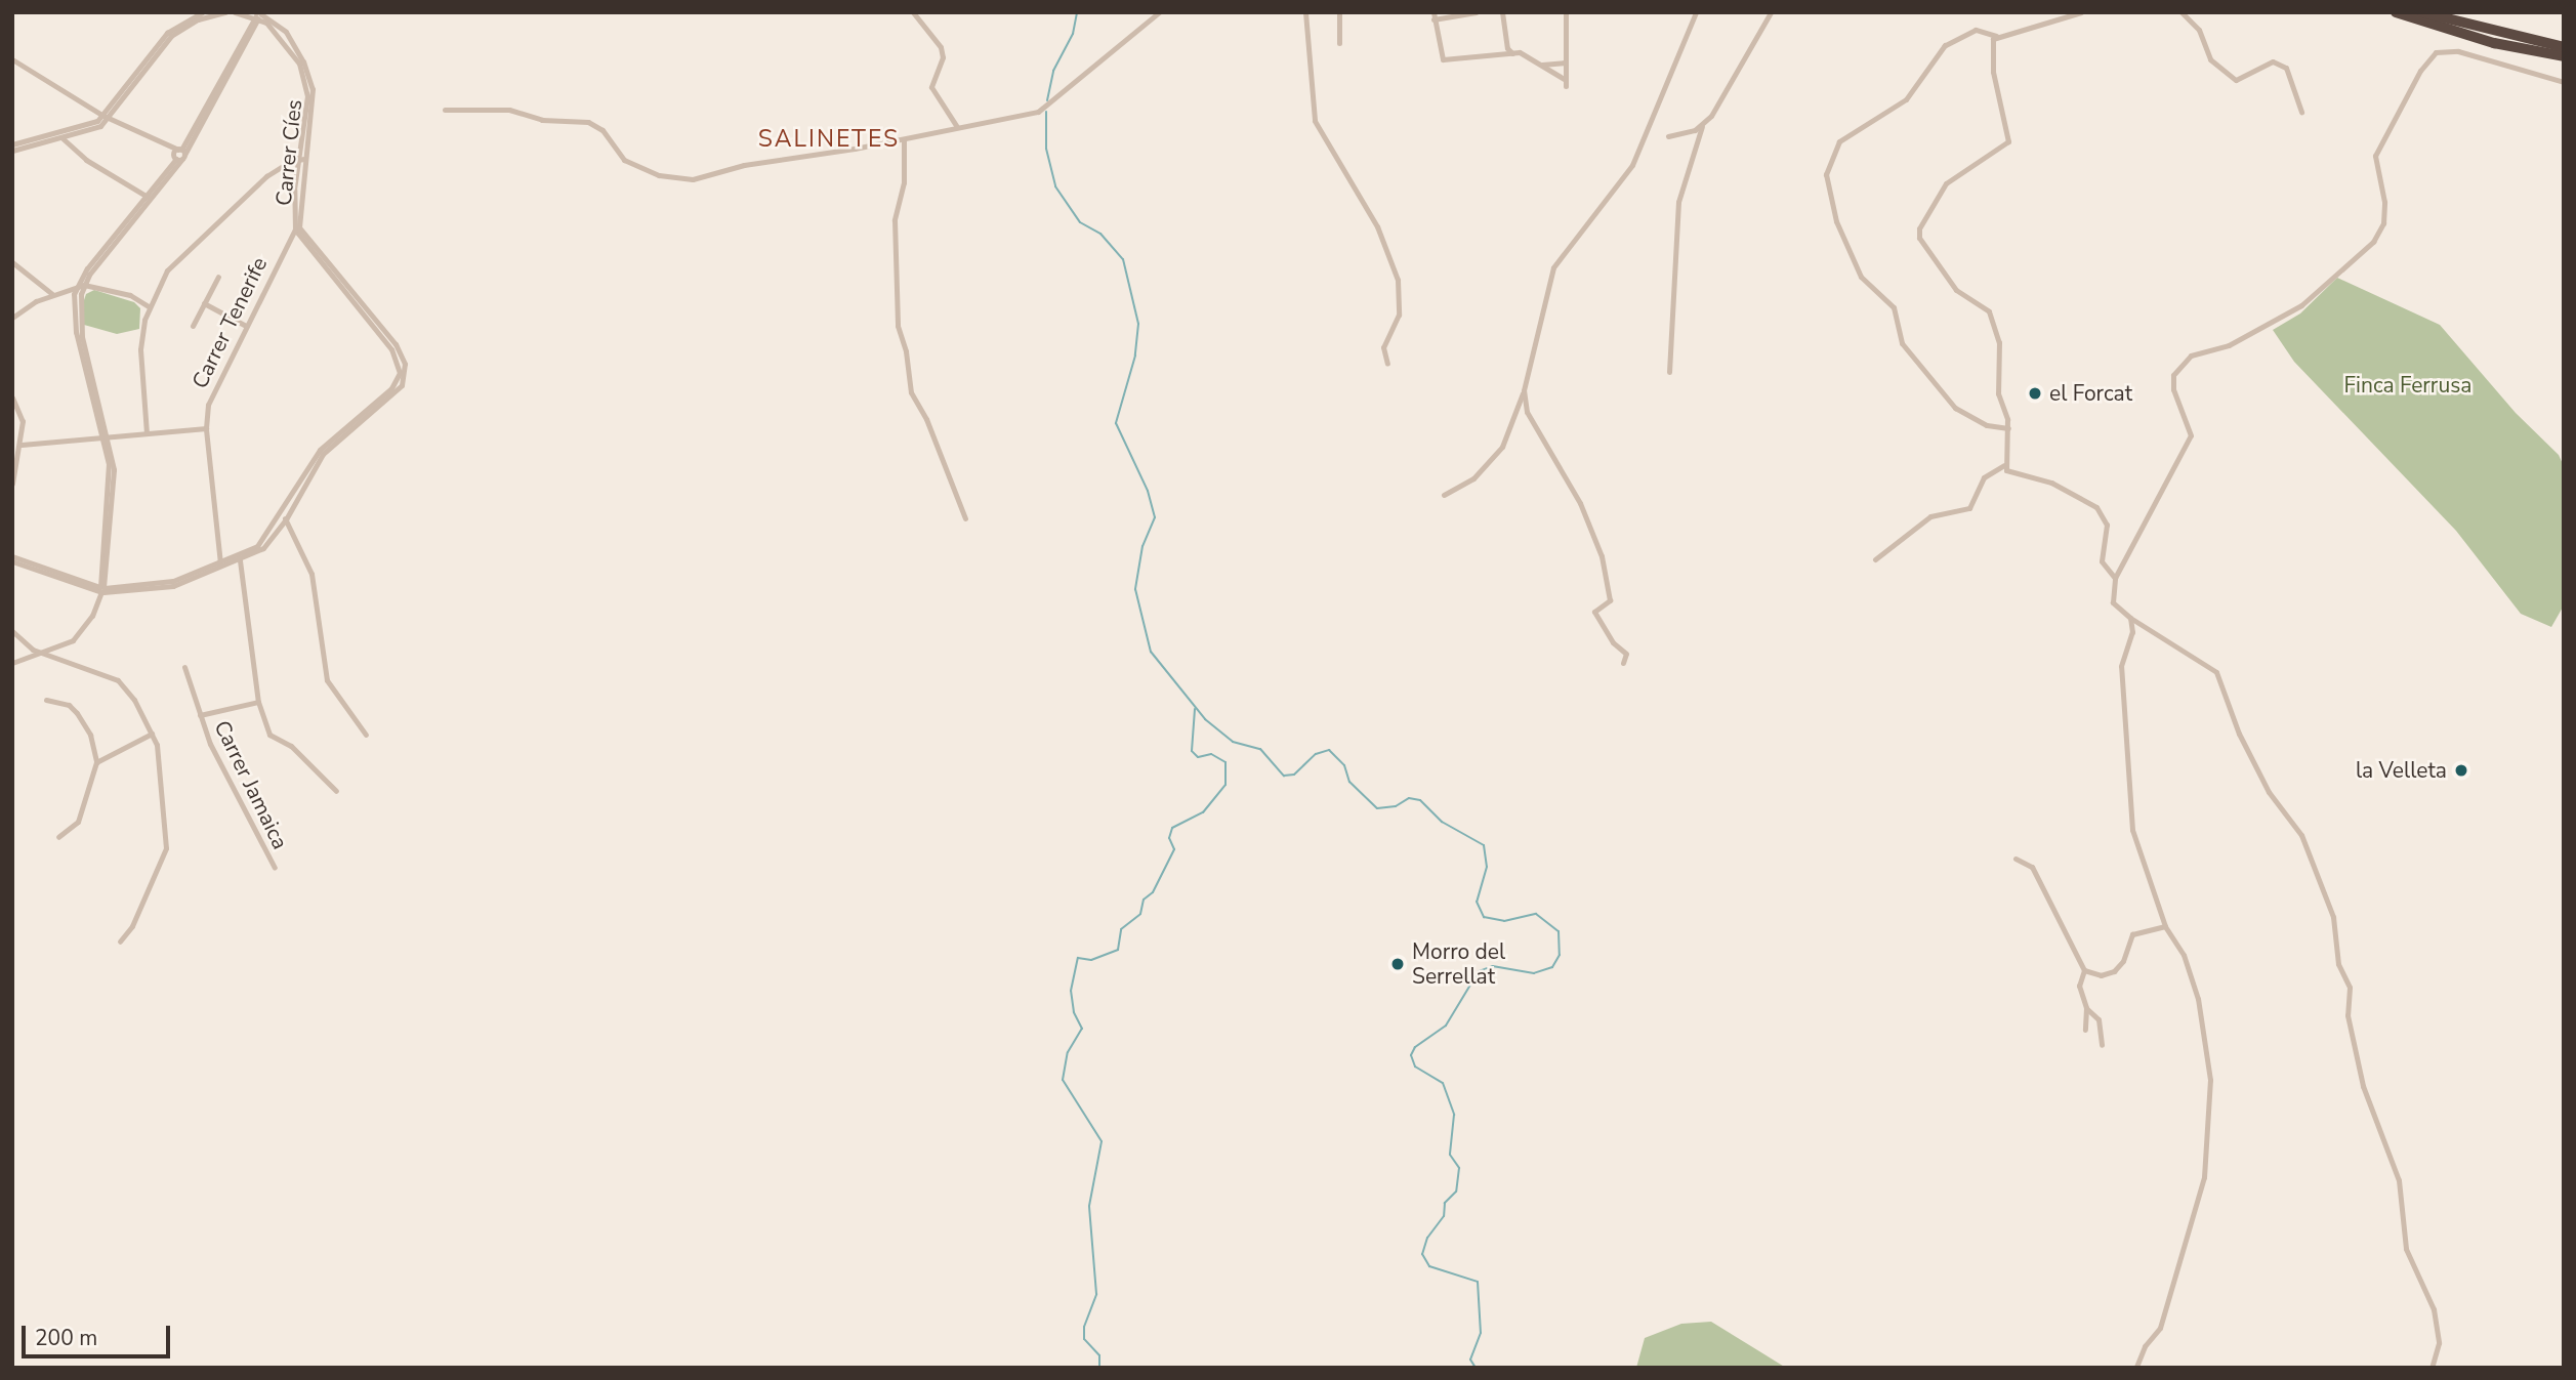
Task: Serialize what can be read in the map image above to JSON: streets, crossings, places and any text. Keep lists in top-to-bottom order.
{
  "streets": {
    "street": ["Carrer Cíes", "Carrer Tenerife", "Carrer Jamaica"]
  },
  "crossings": [
    ["Carrer Cíes", "Carrer Tenerife"]
  ],
  "districts": ["SALINETES"],
  "parks": ["Finca Ferrusa"],
  "places": ["el Forcat", "la Velleta", "Morro del Serrellat"],
  "scale_bar": "200 m"
}
